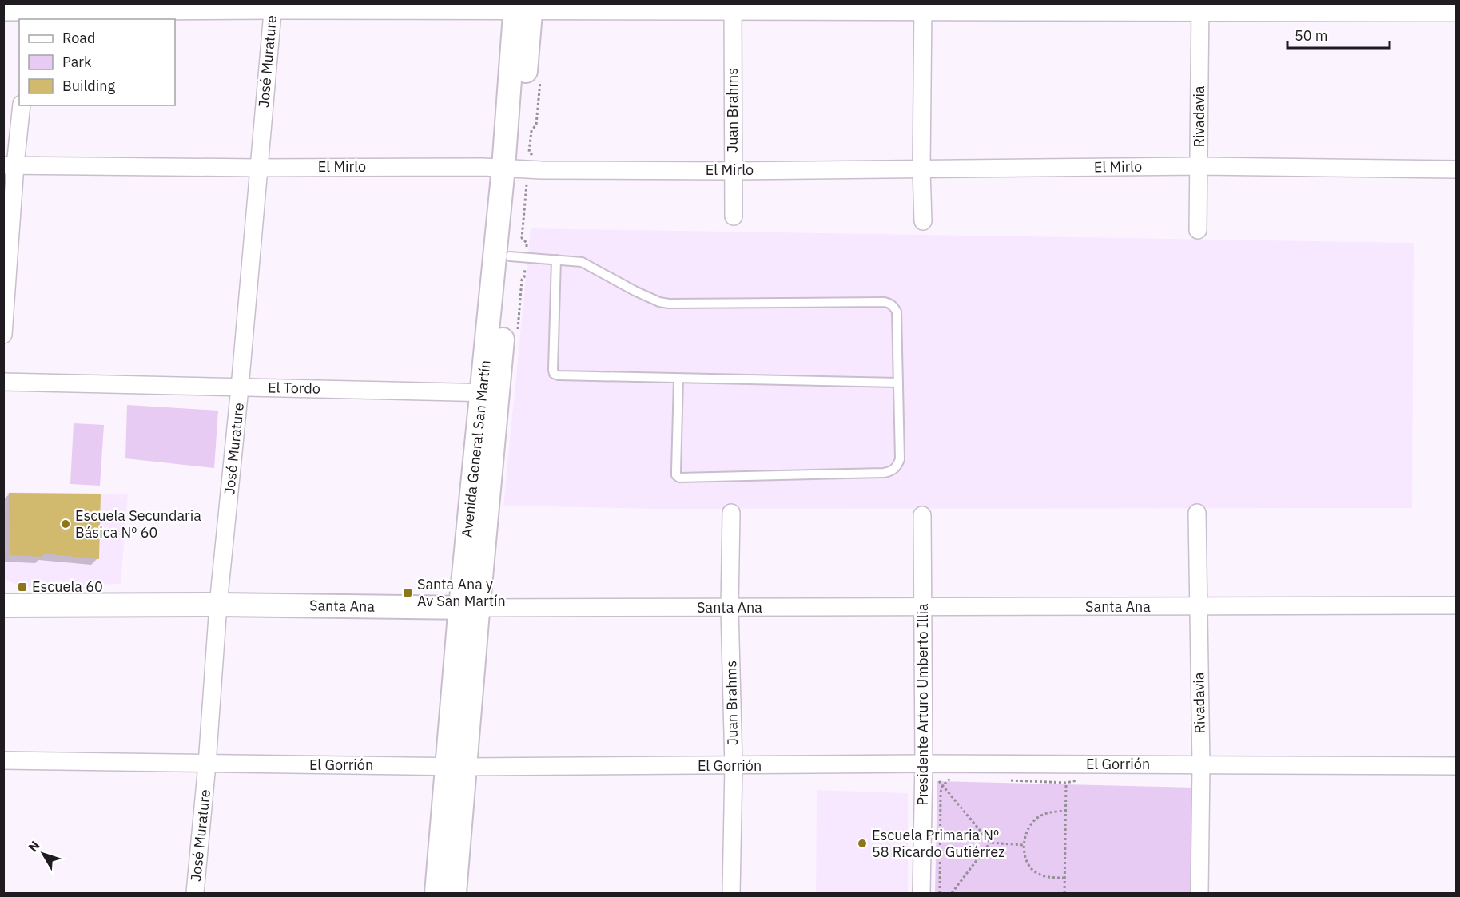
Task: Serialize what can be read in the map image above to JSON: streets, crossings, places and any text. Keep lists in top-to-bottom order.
{
  "streets": {
    "main road": ["Avenida General San Martín", "Santa Ana"],
    "street": [
      "José Murature",
      "Juan Brahms",
      "Rivadavia",
      "El Mirlo",
      "El Tordo",
      "Presidente Arturo Umberto Illia",
      "El Gorrión"
    ]
  },
  "crossings": [
    ["José Murature", "El Mirlo"],
    ["José Murature", "El Tordo"],
    ["José Murature", "Santa Ana"],
    ["José Murature", "El Gorrión"],
    ["Juan Brahms", "El Mirlo"],
    ["Juan Brahms", "Santa Ana"],
    ["Juan Brahms", "El Gorrión"],
    ["Rivadavia", "El Mirlo"],
    ["Rivadavia", "Santa Ana"],
    ["Rivadavia", "El Gorrión"],
    ["El Mirlo", "Avenida General San Martín"],
    ["El Tordo", "Avenida General San Martín"],
    ["Avenida General San Martín", "Santa Ana"],
    ["Avenida General San Martín", "El Gorrión"],
    ["Santa Ana", "Presidente Arturo Umberto Illia"],
    ["Presidente Arturo Umberto Illia", "El Gorrión"]
  ],
  "places": {
    "other": ["Escuela Secundaria Básica Nº 60", "Escuela Primaria Nº 58 Ricardo Gutiérrez"],
    "transit": ["Escuela 60", "Santa Ana y Av San Martín"]
  },
  "legend": ["Road", "Park", "Building"],
  "scale_bar": "50 m",
  "north": "top left"
}
